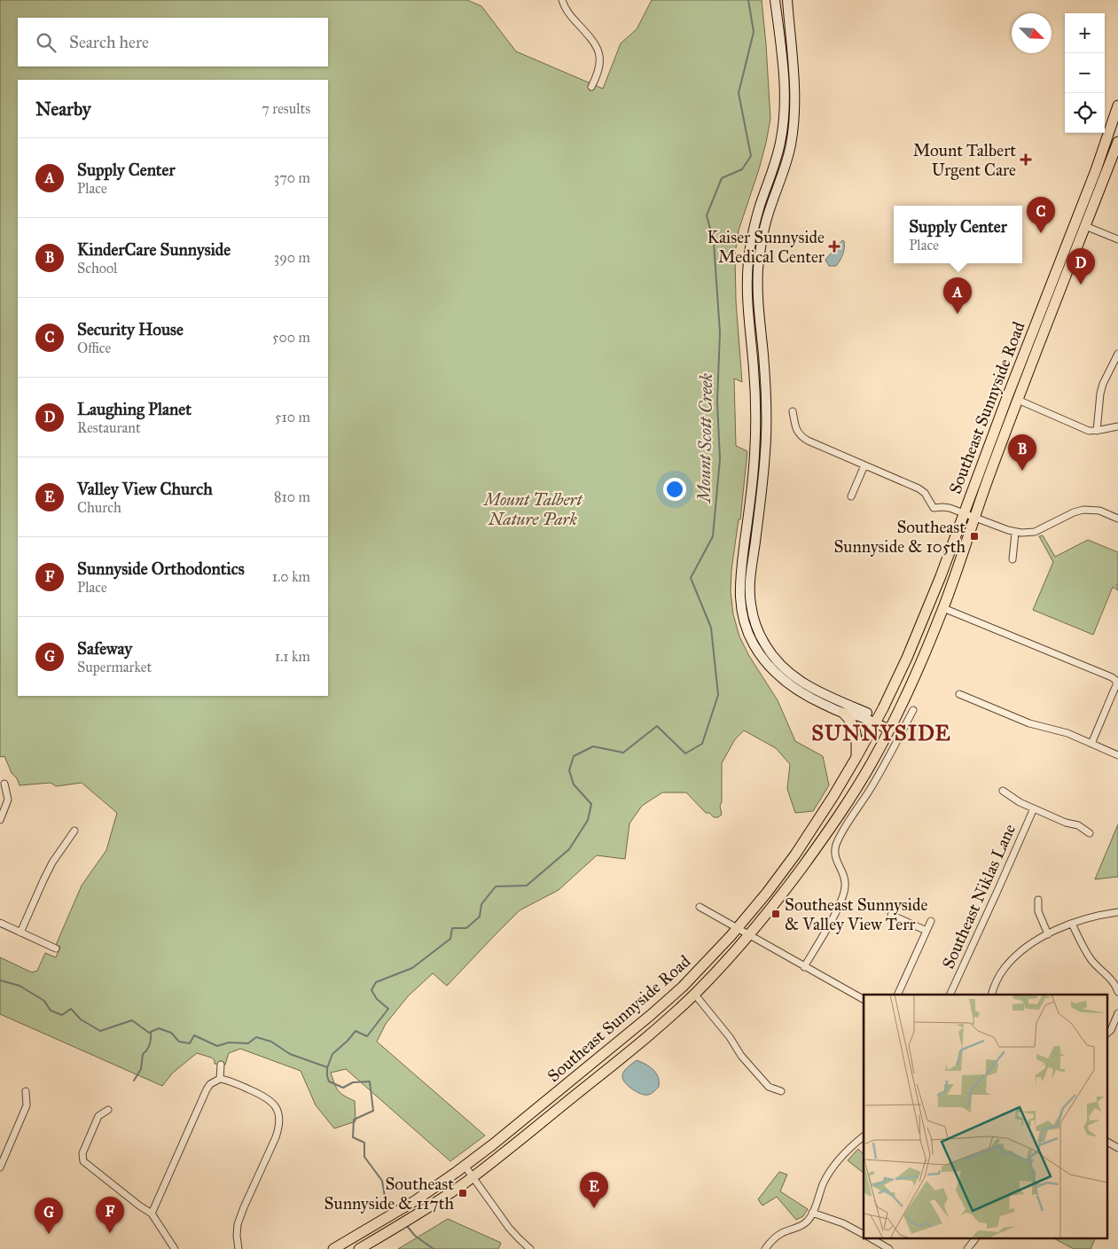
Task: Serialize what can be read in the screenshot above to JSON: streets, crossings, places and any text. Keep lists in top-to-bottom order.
{
  "streets": {
    "main road": ["Southeast Sunnyside Road"],
    "street": ["Southeast Niklas Lane"]
  },
  "districts": ["SUNNYSIDE"],
  "water": ["Mount Scott Creek"],
  "parks": ["Mount Talbert Nature Park"],
  "places": {
    "health": ["Mount Talbert Urgent Care", "Kaiser Sunnyside Medical Center"],
    "transit": ["Southeast Sunnyside & 105th", "Southeast Sunnyside & Valley View Terr", "Southeast Sunnyside & 117th"]
  },
  "north": "bottom right",
  "page": {
    "map_buttons": ["+", "−"],
    "search": "Search here",
    "heading": ["Nearby", "7 results"],
    "list": [
      {
        "mark": "A",
        "name": "Supply Center",
        "note": "Place",
        "value": "370 m"
      },
      {
        "mark": "B",
        "name": "KinderCare Sunnyside",
        "note": "School",
        "value": "390 m"
      },
      {
        "mark": "C",
        "name": "Security House",
        "note": "Office",
        "value": "500 m"
      },
      {
        "mark": "D",
        "name": "Laughing Planet",
        "note": "Restaurant",
        "value": "510 m"
      },
      {
        "mark": "E",
        "name": "Valley View Church",
        "note": "Church",
        "value": "810 m"
      },
      {
        "mark": "F",
        "name": "Sunnyside Orthodontics",
        "note": "Place",
        "value": "1.0 km"
      },
      {
        "mark": "G",
        "name": "Safeway",
        "note": "Supermarket",
        "value": "1.1 km"
      }
    ],
    "pins": [
      "C",
      "D",
      "A",
      "B",
      "E",
      "F",
      "G"
    ],
    "popup": ["Supply Center", "Place"]
  }
}
